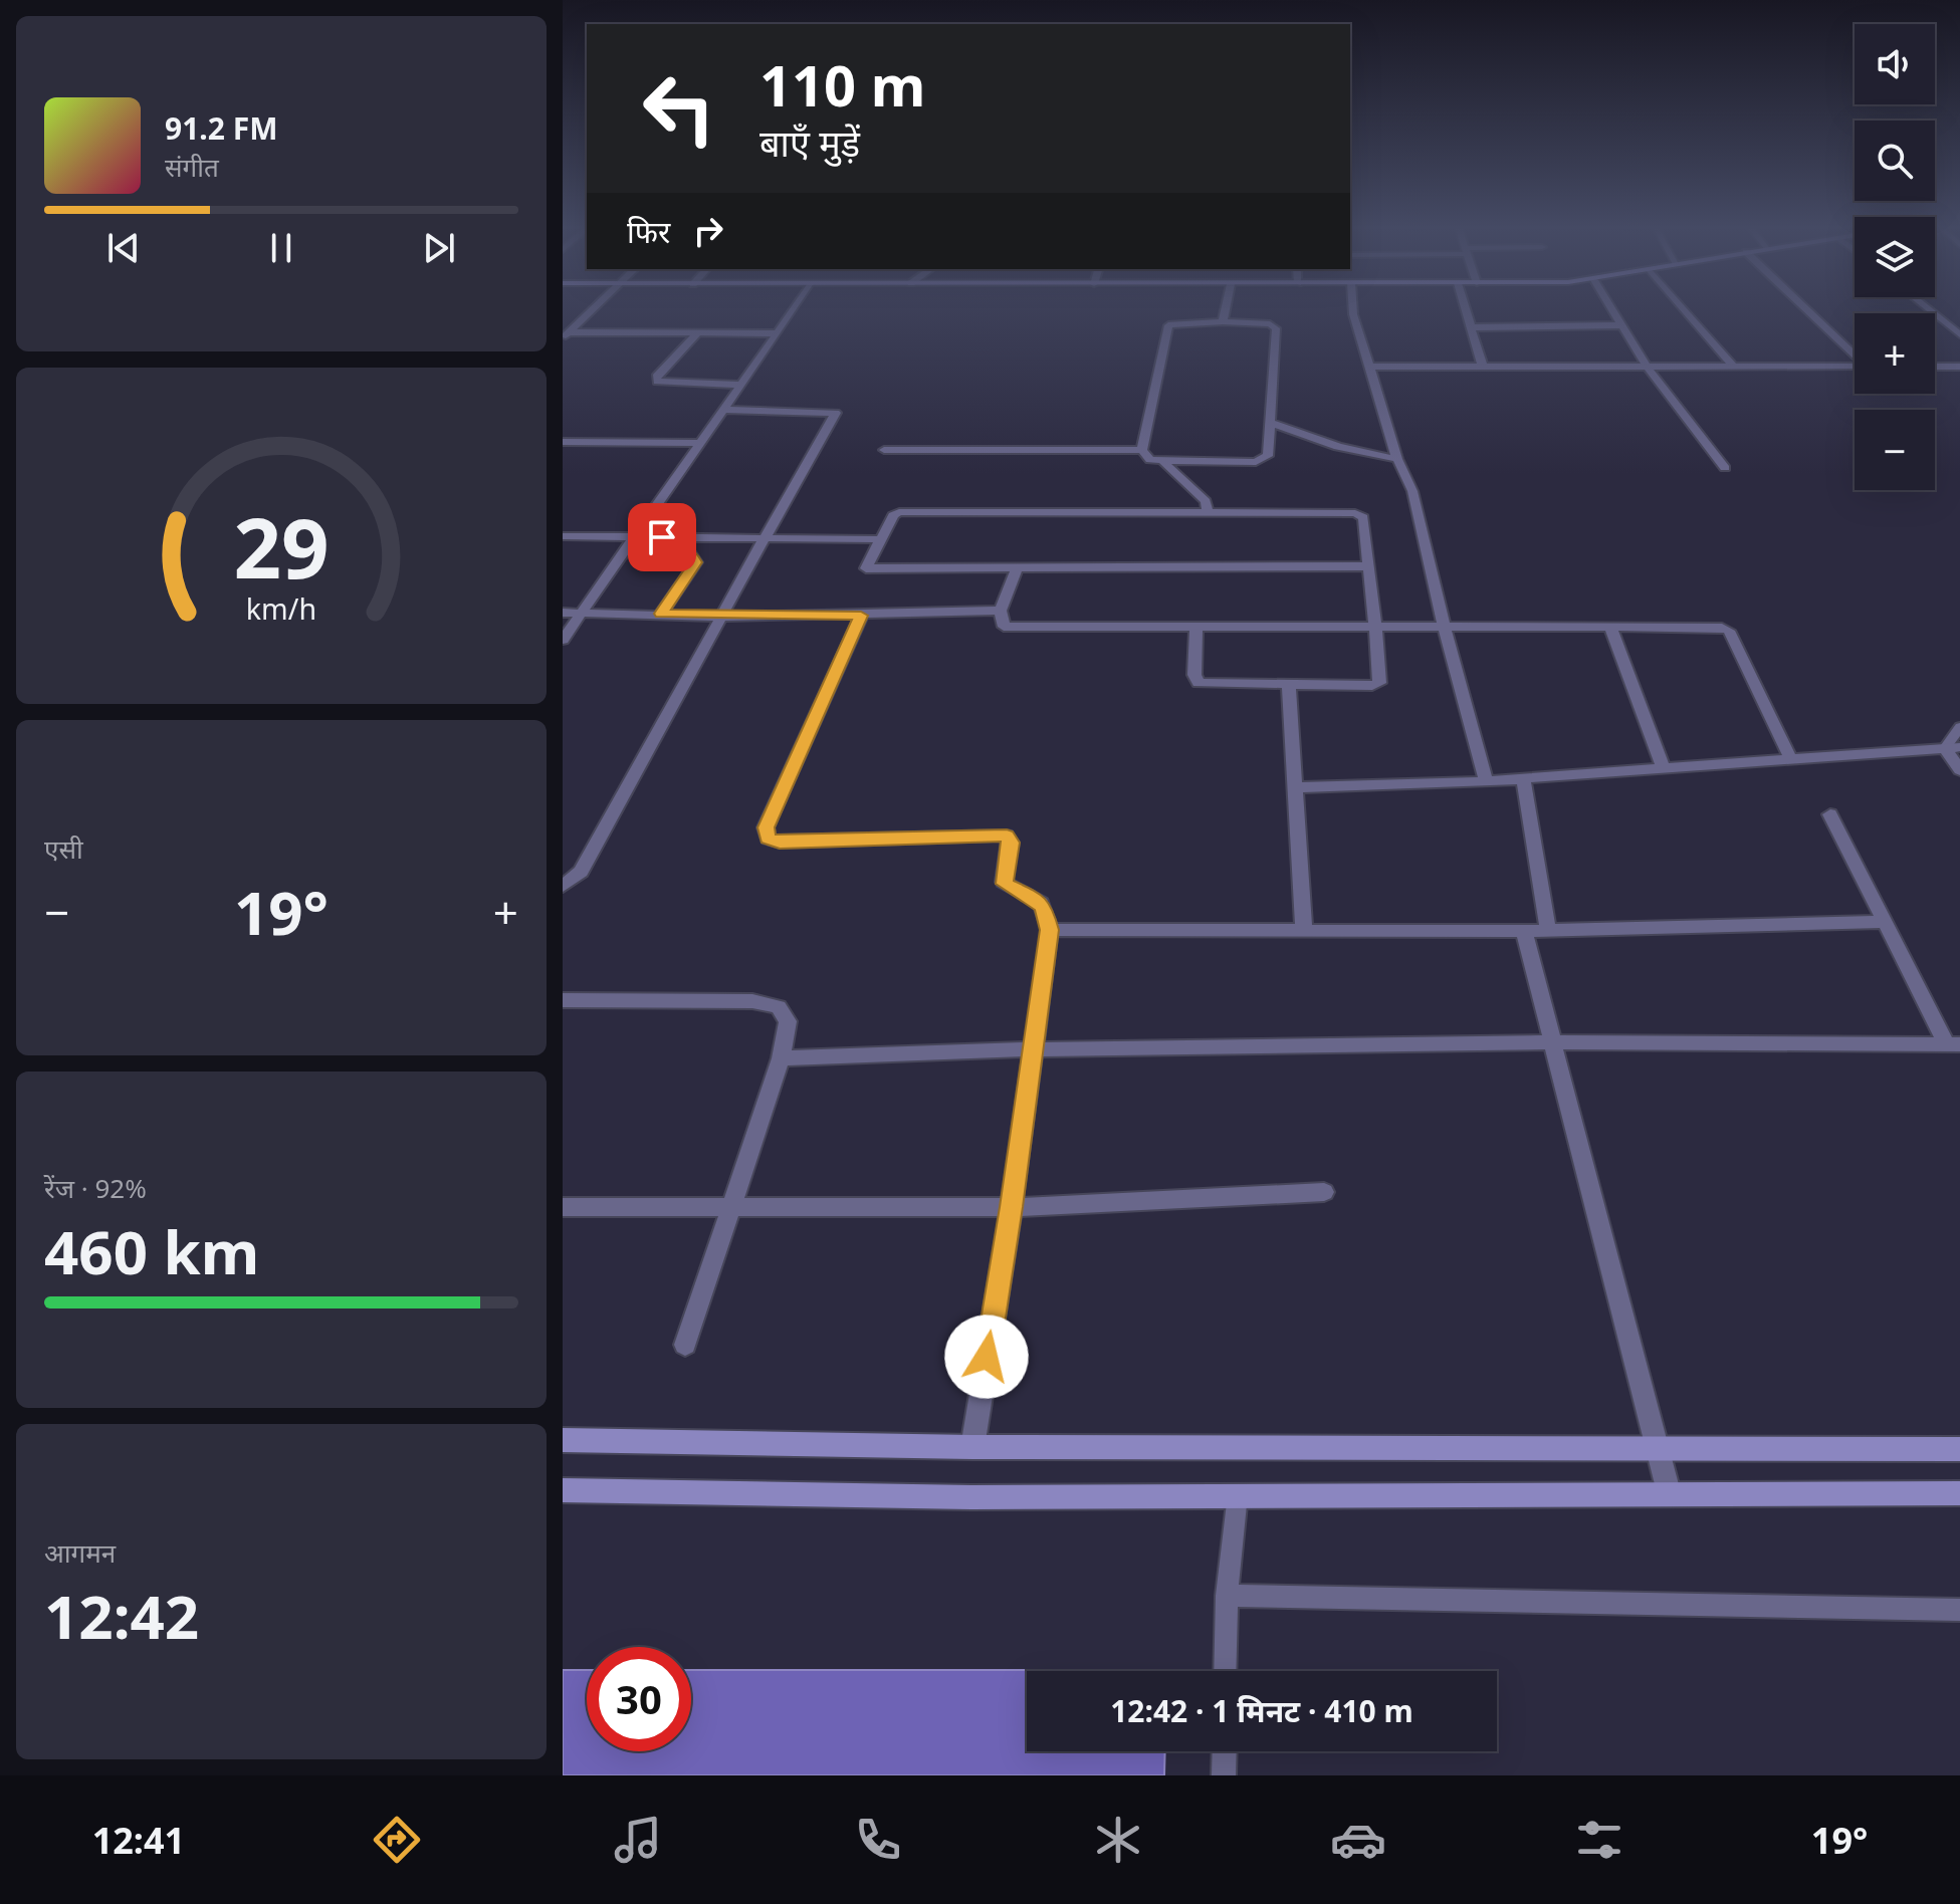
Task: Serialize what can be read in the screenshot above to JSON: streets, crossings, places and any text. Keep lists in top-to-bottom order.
{
  "page": {
    "map_buttons": ["+", "−"],
    "turn": ["110 m", "बाएँ मुड़ें"],
    "song": ["91.2 FM", "संगीत"],
    "then": "फिर",
    "tile": [
      "एसी",
      ["रेंज · 92%", "460 km"],
      ["आगमन", "12:42"]
    ],
    "heat": ["−", "19°", "+"],
    "limit": "30",
    "trip": "12:42 · 1 मिनट · 410 m",
    "tabs": ["12:41", "19°"],
    "gauge": ["29", "km/h"]
  }
}
